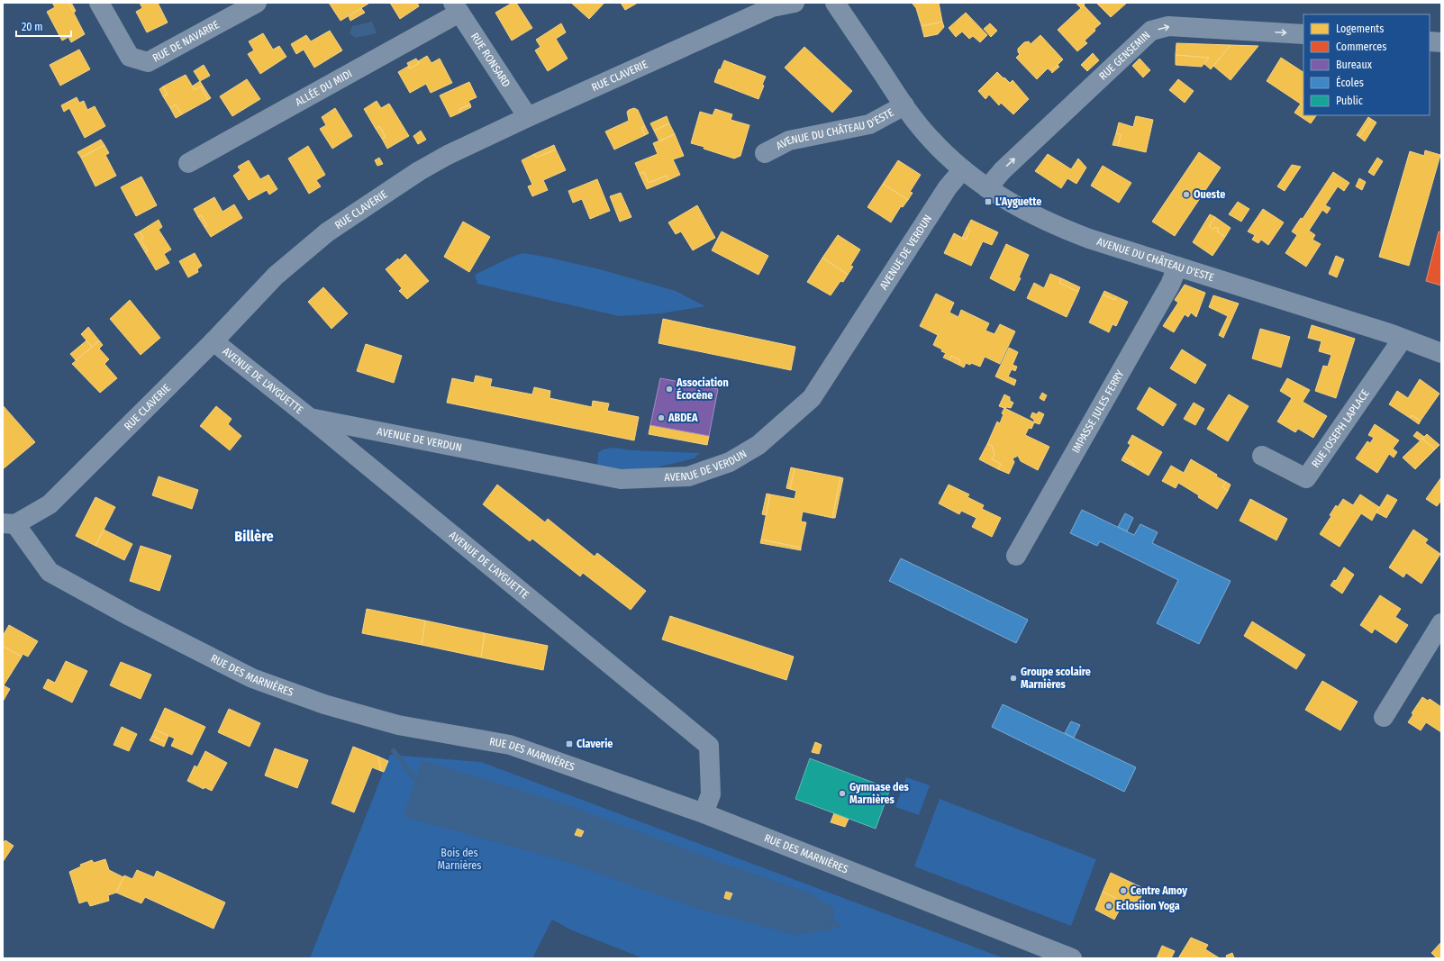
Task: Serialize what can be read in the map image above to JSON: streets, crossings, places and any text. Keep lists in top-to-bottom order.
{
  "streets": {
    "street": [
      "RUE DE NAVARRE",
      "RUE GENSEMIN",
      "RUE RONSARD",
      "RUE CLAVERIE",
      "ALLÉE DU MIDI",
      "AVENUE DU CHÂTEAU D'ESTE",
      "AVENUE DE VERDUN",
      "AVENUE DE L'AYGUETTE",
      "IMPASSE JULES FERRY",
      "RUE JOSEPH LAPLACE",
      "RUE DES MARNIÈRES"
    ]
  },
  "crossings": [
    ["RUE GENSEMIN", "AVENUE DU CHÂTEAU D'ESTE"],
    ["RUE RONSARD", "RUE CLAVERIE"],
    ["RUE RONSARD", "ALLÉE DU MIDI"],
    ["RUE CLAVERIE", "AVENUE DE L'AYGUETTE"],
    ["RUE CLAVERIE", "RUE DES MARNIÈRES"],
    ["AVENUE DU CHÂTEAU D'ESTE", "AVENUE DE VERDUN"],
    ["AVENUE DU CHÂTEAU D'ESTE", "IMPASSE JULES FERRY"],
    ["AVENUE DU CHÂTEAU D'ESTE", "RUE JOSEPH LAPLACE"],
    ["AVENUE DE VERDUN", "AVENUE DE L'AYGUETTE"],
    ["AVENUE DE L'AYGUETTE", "RUE DES MARNIÈRES"]
  ],
  "one_way": ["RUE GENSEMIN"],
  "districts": ["Billère"],
  "parks": ["Bois des Marnières"],
  "places": {
    "other": [
      "Oueste",
      "Association Écocène",
      "ABDEA",
      "Groupe scolaire Marnières",
      "Gymnase des Marnières",
      "Centre Amoy",
      "Eclosiion Yoga"
    ],
    "transit": ["L'Ayguette", "Claverie"]
  },
  "legend": [
    "Logements",
    "Commerces",
    "Bureaux",
    "Écoles",
    "Public"
  ],
  "scale_bar": "20 m"
}
